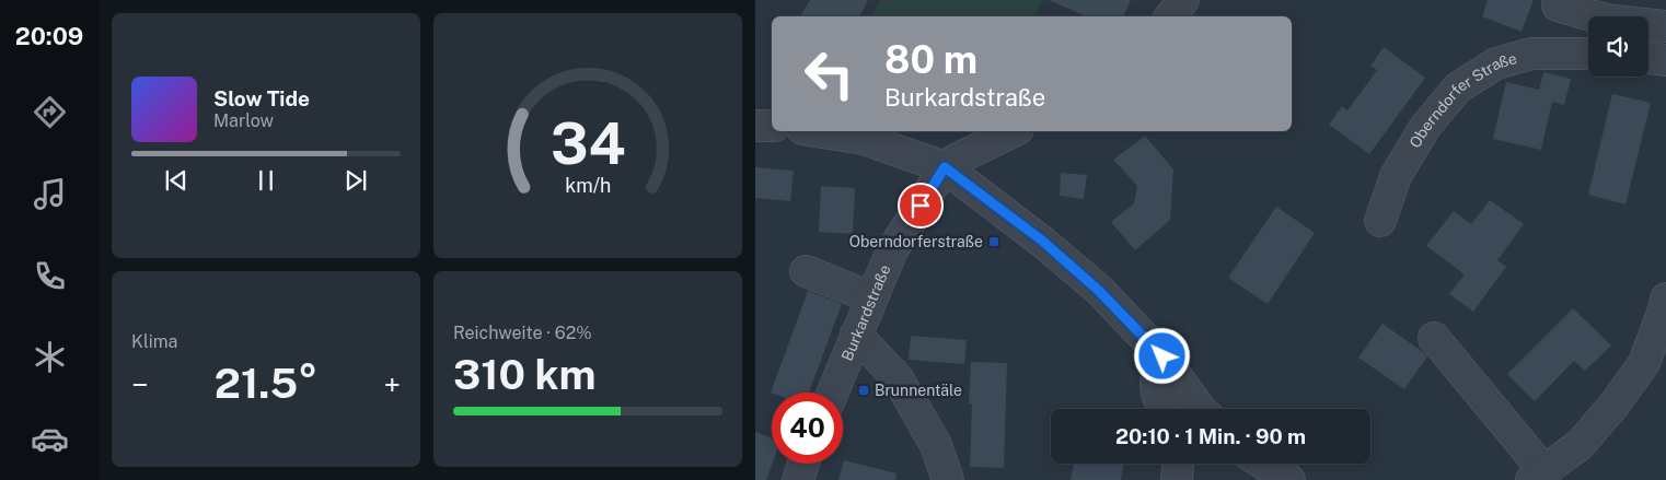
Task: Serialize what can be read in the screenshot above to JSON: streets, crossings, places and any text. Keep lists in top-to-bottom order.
{
  "streets": {
    "street": ["Oberndorfer Straße", "Burkardstraße"]
  },
  "places": {
    "transit": ["Oberndorferstraße", "Brunnentäle"]
  },
  "page": {
    "tabs": "20:09",
    "turn": ["80 m", "Burkardstraße"],
    "song": ["Slow Tide", "Marlow"],
    "tile": [
      "Klima",
      ["Reichweite · 62%", "310 km"]
    ],
    "heat": ["−", "21.5°", "+"],
    "limit": "40",
    "trip": "20:10 · 1 Min. · 90 m",
    "gauge": ["34", "km/h"]
  }
}
